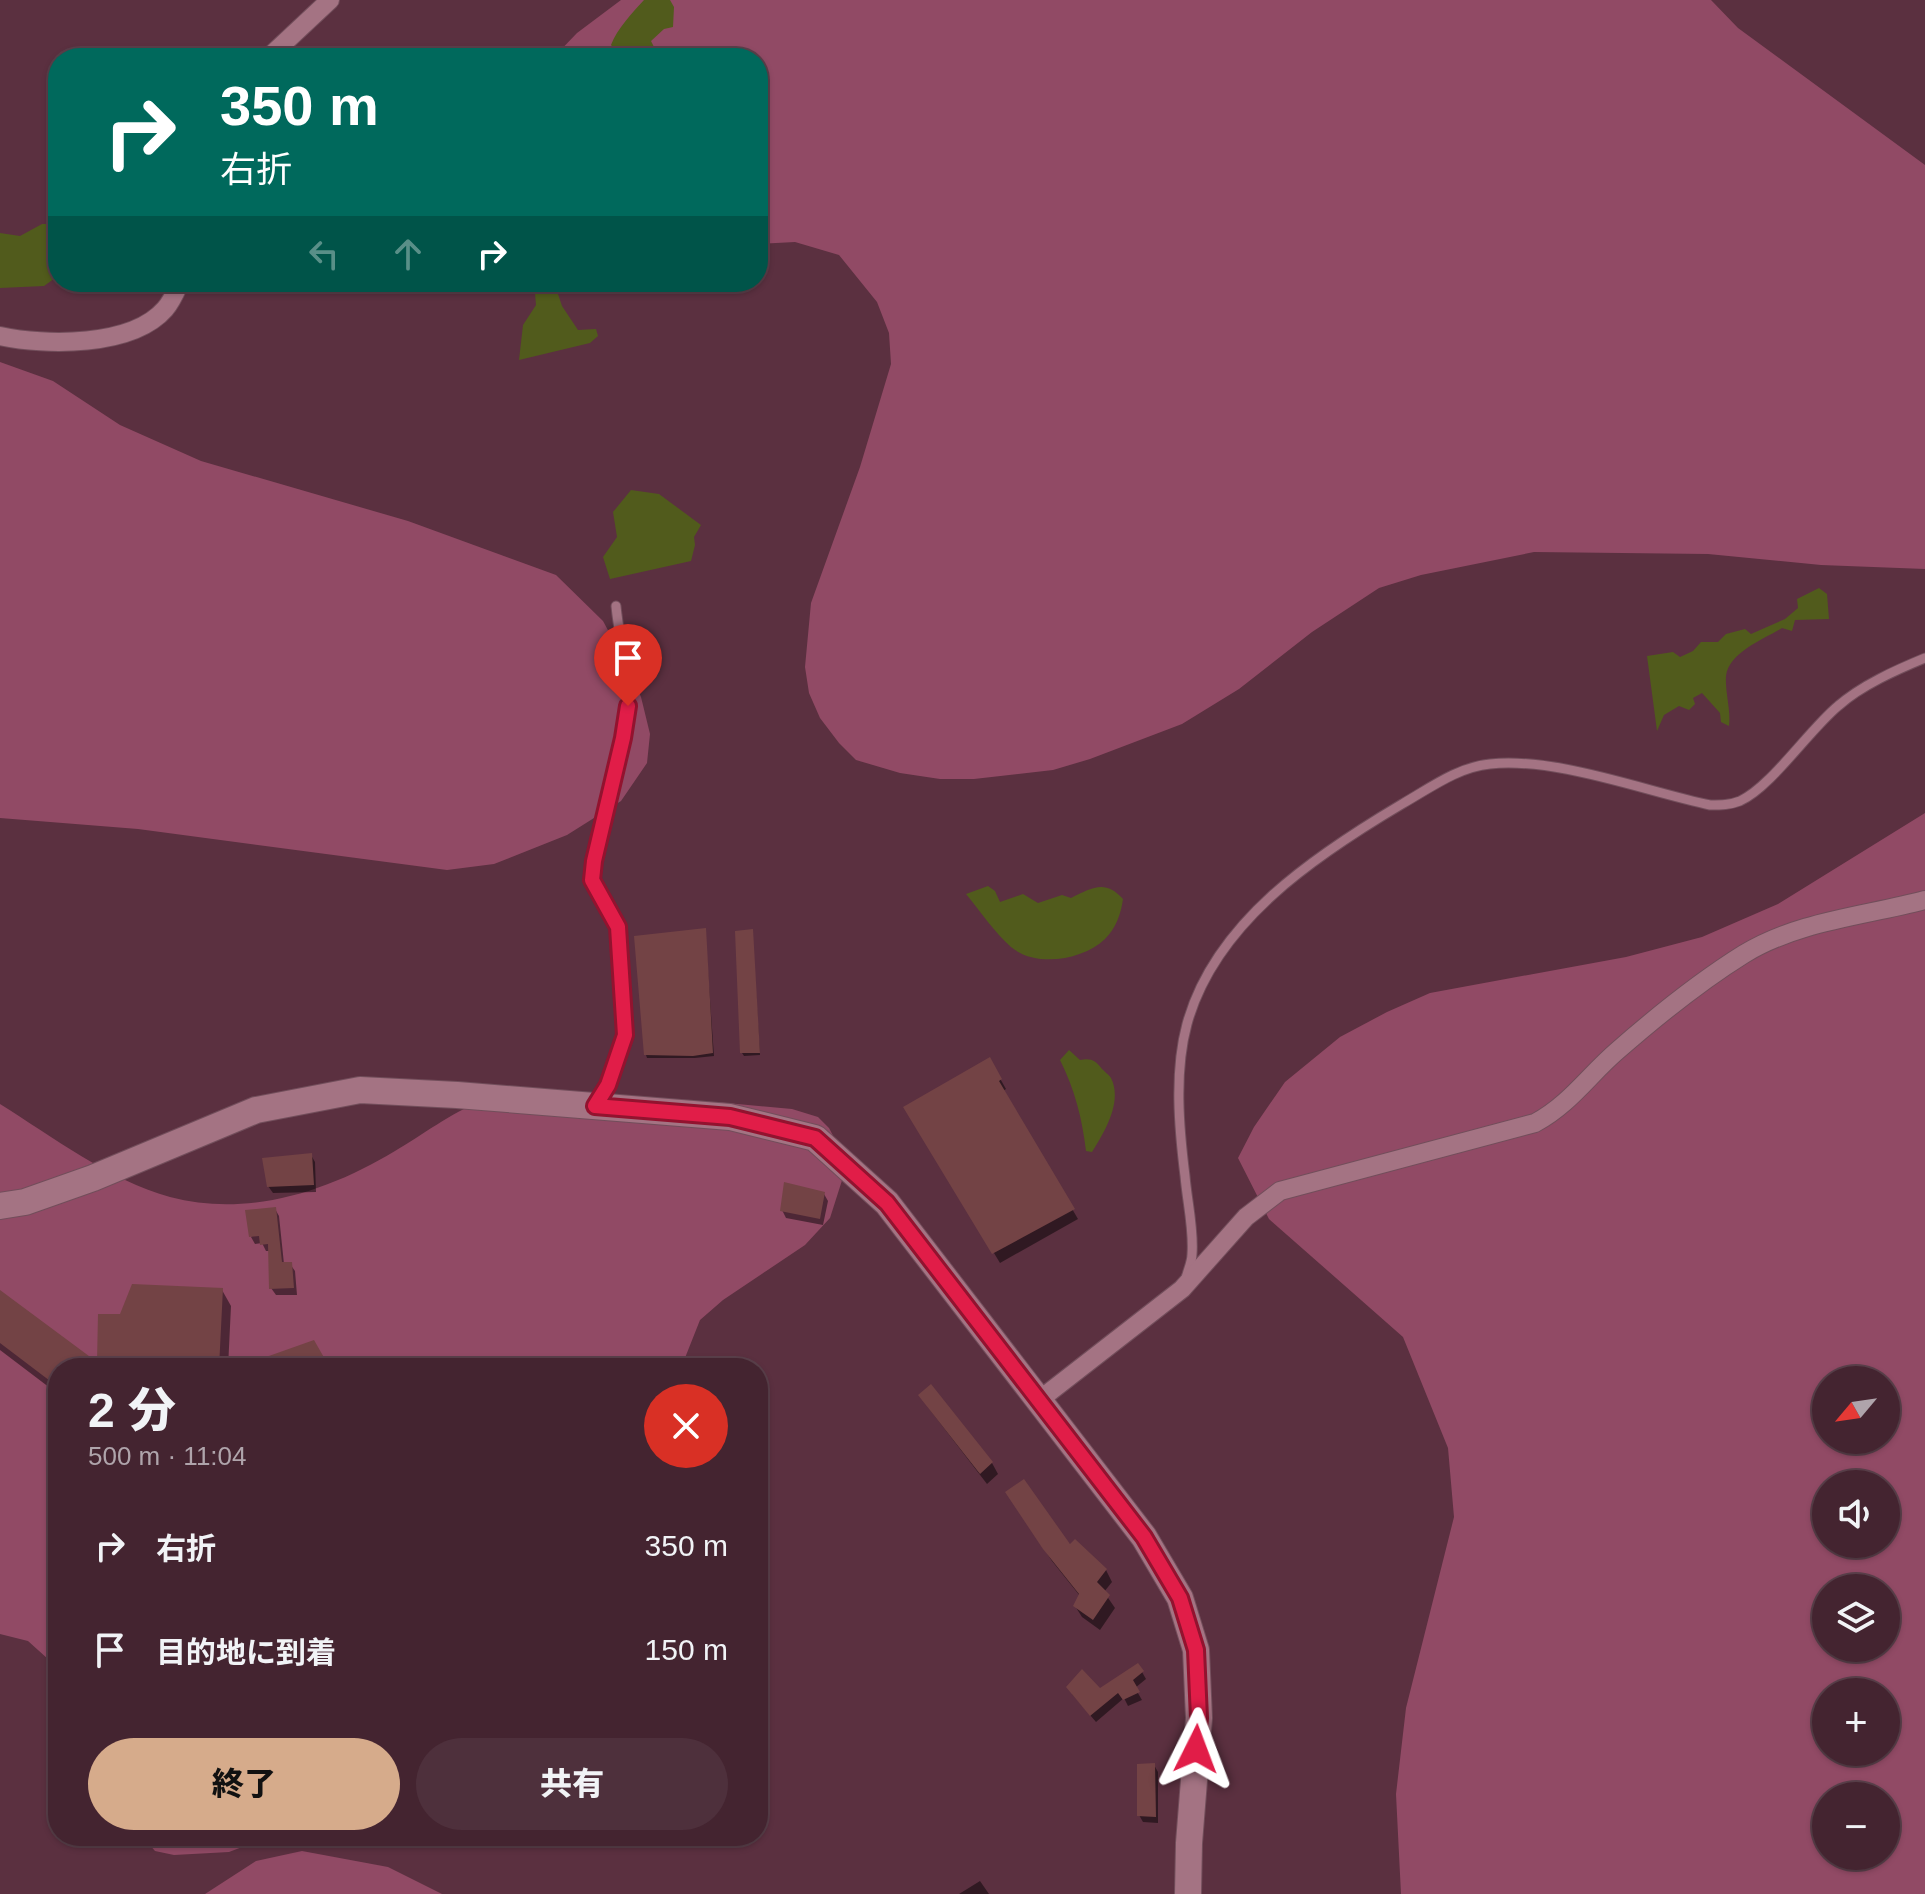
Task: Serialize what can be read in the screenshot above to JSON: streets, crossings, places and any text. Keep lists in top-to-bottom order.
{
  "north": "bottom left",
  "page": {
    "turn": ["350 m", "右折"],
    "heading": ["2 分", "500 m · 11:04"],
    "map_buttons": ["+", "−"],
    "list": [
      {
        "name": "右折",
        "value": "350 m"
      },
      {
        "name": "目的地に到着",
        "value": "150 m"
      }
    ],
    "buttons": ["終了", "共有"]
  }
}
